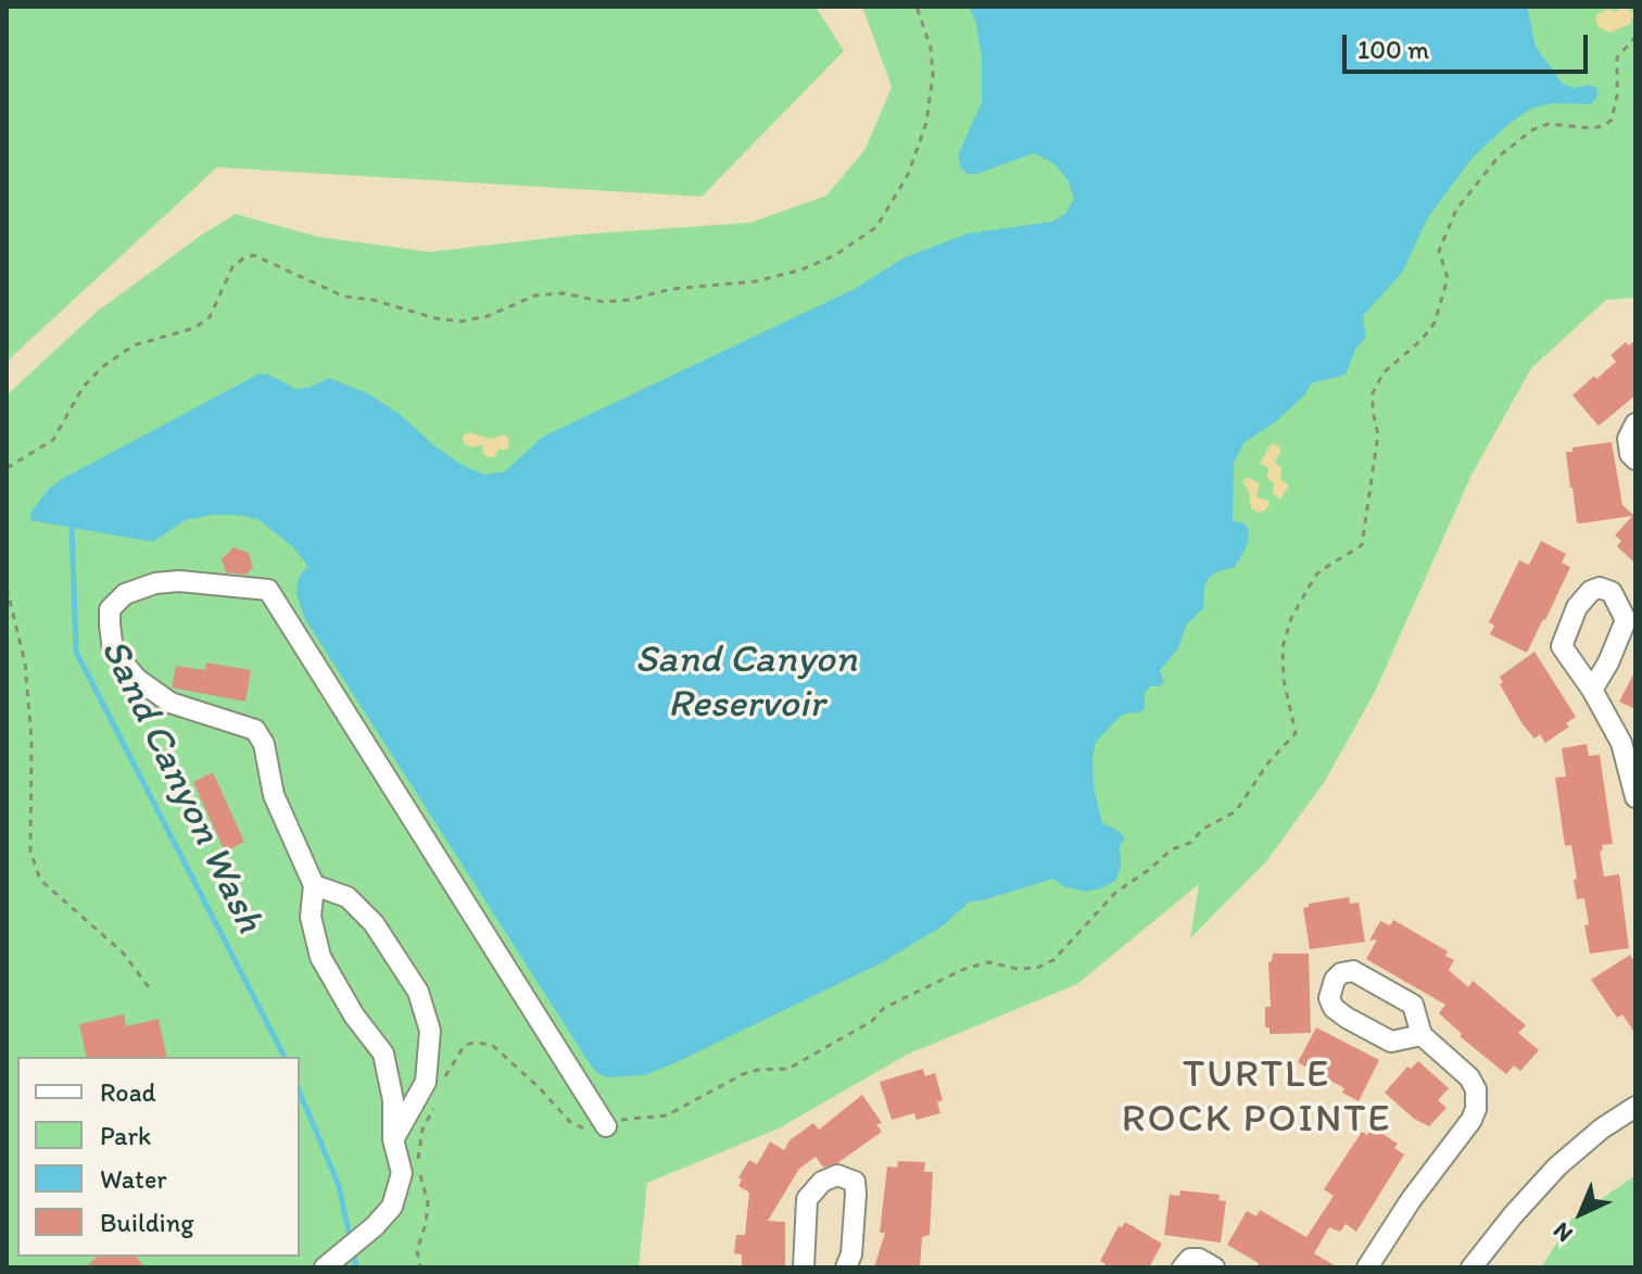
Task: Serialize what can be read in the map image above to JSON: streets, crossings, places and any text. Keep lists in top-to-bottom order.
{
  "districts": ["TURTLE ROCK POINTE"],
  "water": ["Sand Canyon Reservoir", "Sand Canyon Wash"],
  "legend": [
    "Road",
    "Park",
    "Water",
    "Building"
  ],
  "scale_bar": "100 m",
  "north": "bottom left"
}
